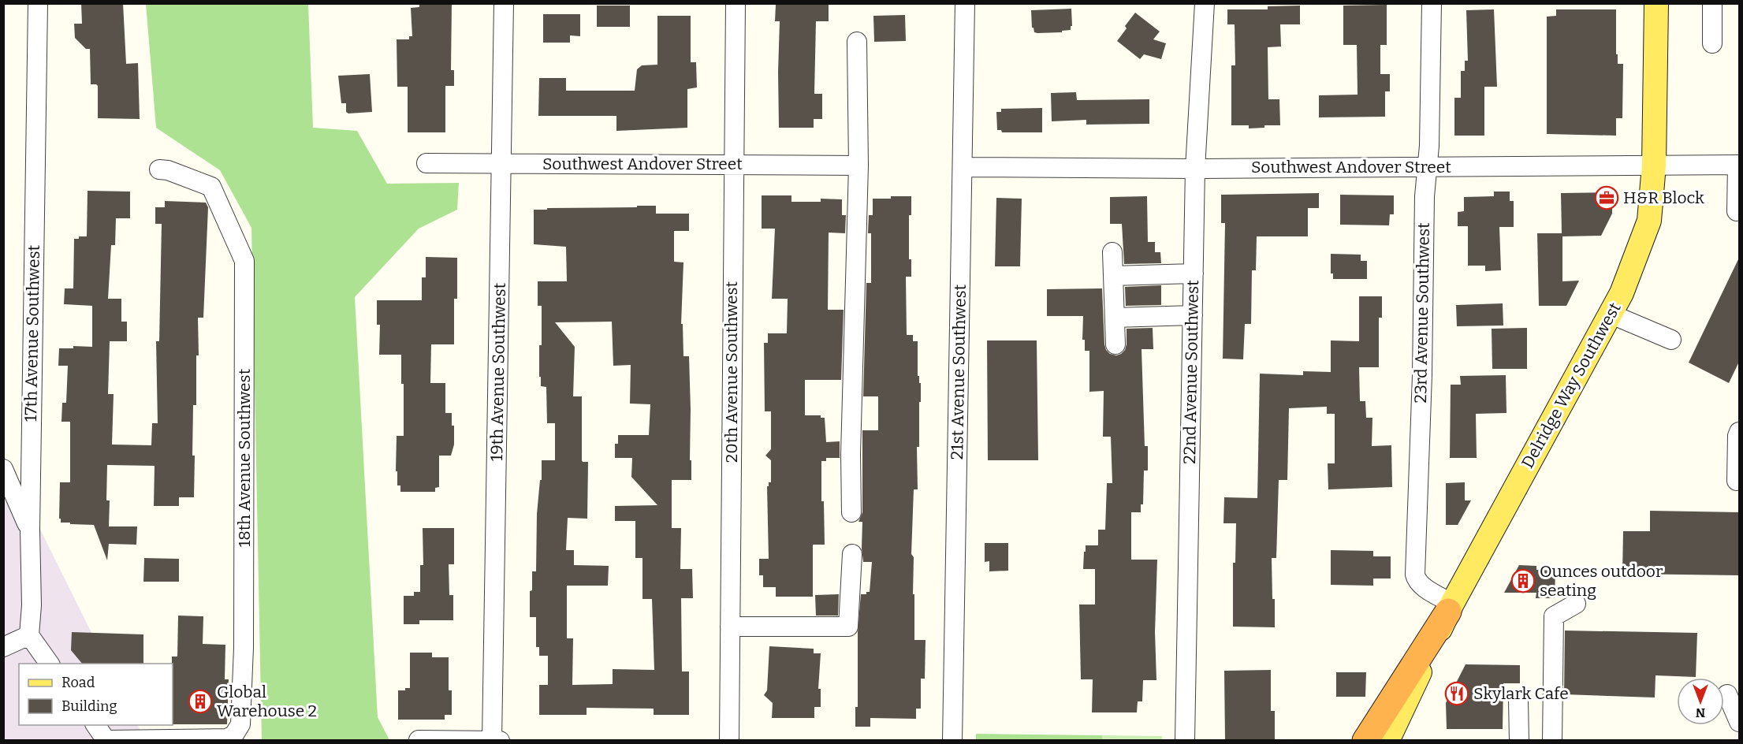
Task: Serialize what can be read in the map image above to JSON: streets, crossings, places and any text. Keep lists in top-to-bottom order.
{
  "streets": {
    "main road": ["Delridge Way Southwest"],
    "street": [
      "Southwest Andover Street",
      "23rd Avenue Southwest",
      "17th Avenue Southwest",
      "19th Avenue Southwest",
      "20th Avenue Southwest",
      "21st Avenue Southwest",
      "22nd Avenue Southwest",
      "18th Avenue Southwest"
    ]
  },
  "crossings": [
    ["Southwest Andover Street", "23rd Avenue Southwest"],
    ["Southwest Andover Street", "19th Avenue Southwest"],
    ["Southwest Andover Street", "20th Avenue Southwest"],
    ["Southwest Andover Street", "21st Avenue Southwest"],
    ["Southwest Andover Street", "22nd Avenue Southwest"],
    ["Southwest Andover Street", "Delridge Way Southwest"],
    ["23rd Avenue Southwest", "Delridge Way Southwest"]
  ],
  "places": {
    "office": ["H&R Block"],
    "building": ["Ounces outdoor seating", "Global Warehouse 2"],
    "restaurant": ["Skylark Cafe"]
  },
  "legend": ["Road", "Building"],
  "north": "bottom"
}
